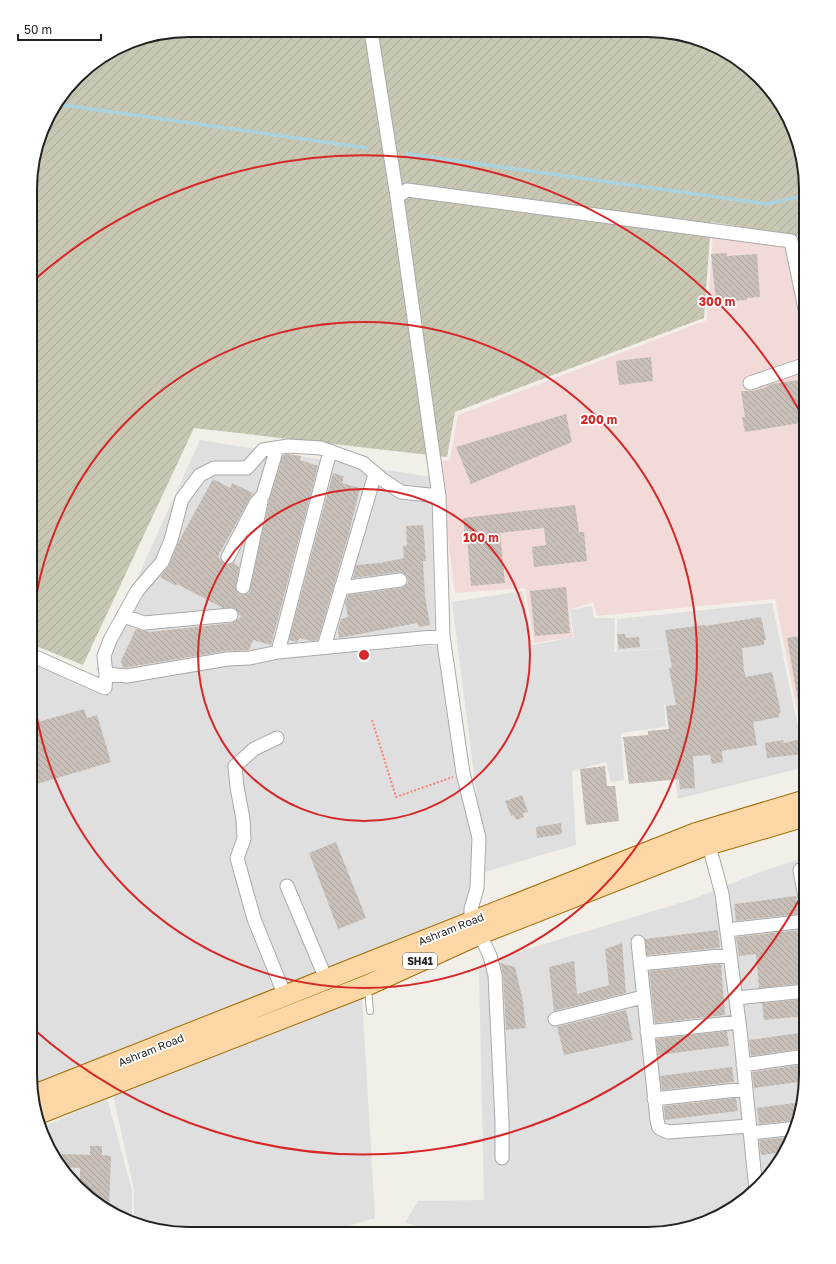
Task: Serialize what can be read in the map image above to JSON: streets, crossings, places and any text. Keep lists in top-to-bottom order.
{
  "streets": {
    "main road": ["Ashram Road", "SH41"]
  },
  "scale_bar": "50 m",
  "rings": ["300 m", "200 m", "100 m"]
}
